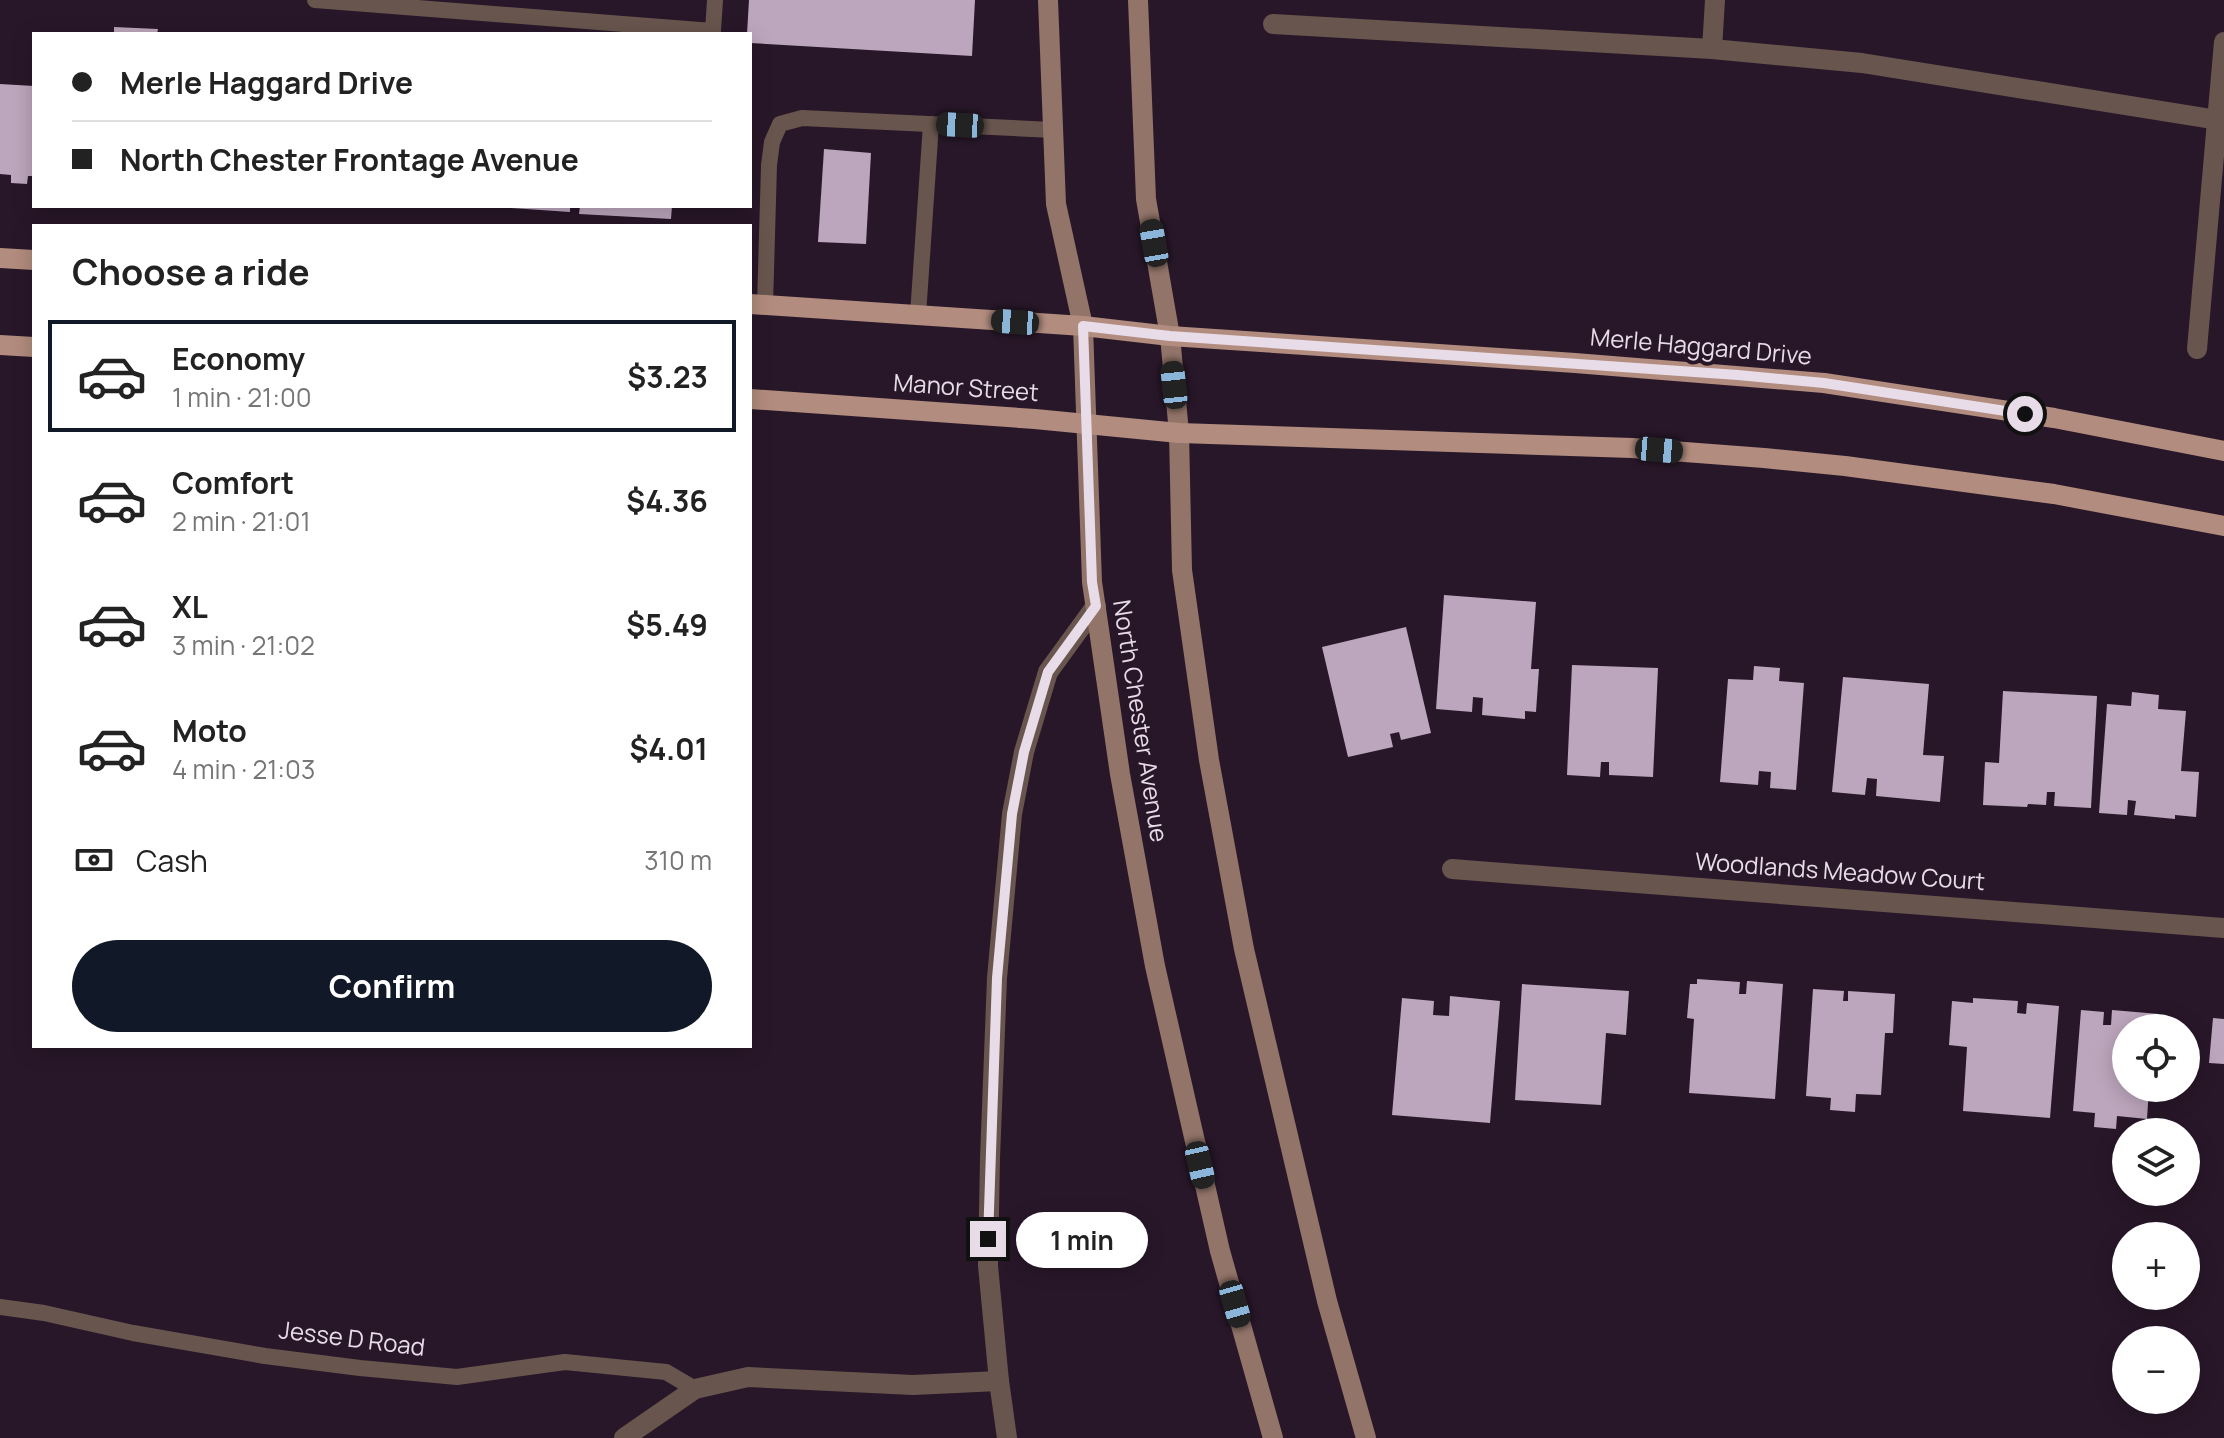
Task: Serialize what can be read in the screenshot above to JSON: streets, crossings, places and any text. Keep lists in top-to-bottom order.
{
  "streets": {
    "main road": ["Merle Haggard Drive", "Manor Street", "North Chester Avenue"],
    "street": ["Woodlands Meadow Court"],
    "lane": ["Jesse D Road"]
  },
  "crossings": [
    ["Manor Street", "North Chester Avenue"]
  ],
  "page": {
    "banner": ["Merle Haggard Drive", "North Chester Frontage Avenue"],
    "heading": "Choose a ride",
    "list": [
      {
        "name": "Economy",
        "note": "1 min · 21:00",
        "value": "$3.23"
      },
      {
        "name": "Comfort",
        "note": "2 min · 21:01",
        "value": "$4.36"
      },
      {
        "name": "XL",
        "note": "3 min · 21:02",
        "value": "$5.49"
      },
      {
        "name": "Moto",
        "note": "4 min · 21:03",
        "value": "$4.01"
      }
    ],
    "pay": ["Cash", "310 m"],
    "buttons": "Confirm",
    "map_buttons": ["+", "−"],
    "bubble": "1 min"
  }
}
